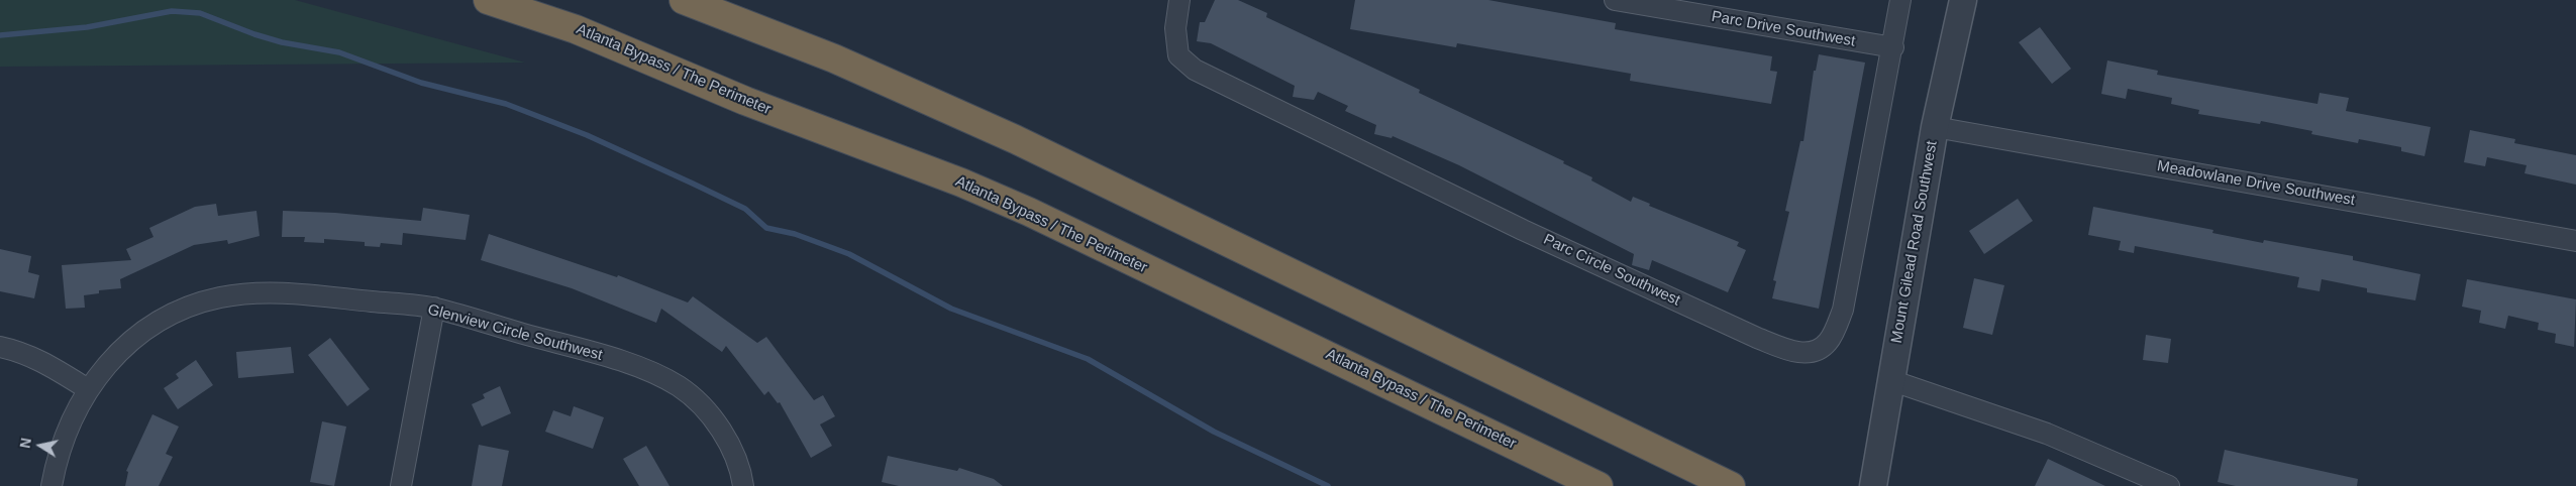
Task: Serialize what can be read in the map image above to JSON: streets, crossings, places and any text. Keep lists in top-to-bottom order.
{
  "streets": {
    "highway": ["Atlanta Bypass / The Perimeter"],
    "street": [
      "Parc Drive Southwest",
      "Meadowlane Drive Southwest",
      "Mount Gilead Road Southwest",
      "Parc Circle Southwest",
      "Glenview Circle Southwest"
    ]
  },
  "crossings": [
    ["Parc Drive Southwest", "Parc Circle Southwest"],
    ["Meadowlane Drive Southwest", "Mount Gilead Road Southwest"]
  ],
  "north": "left"
}
